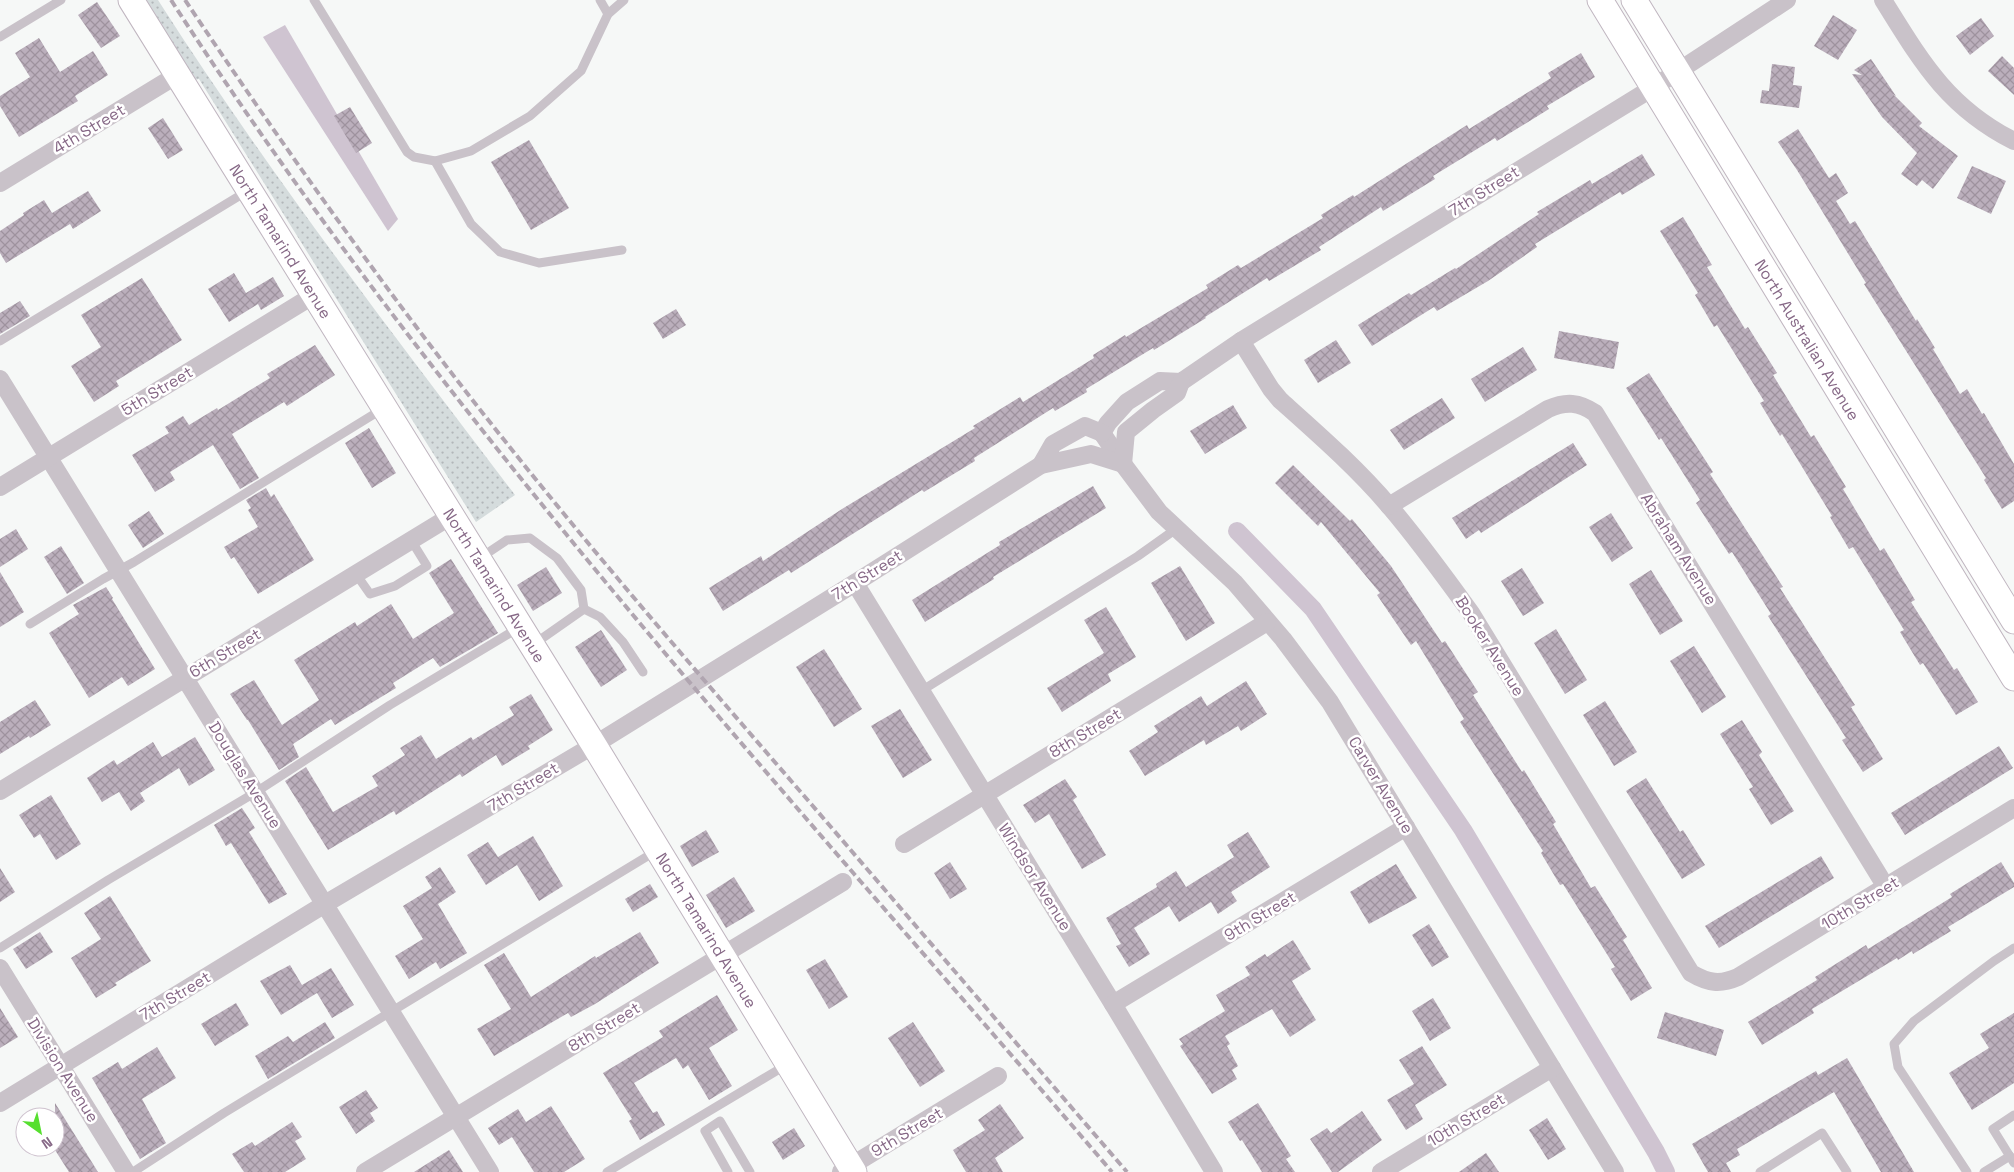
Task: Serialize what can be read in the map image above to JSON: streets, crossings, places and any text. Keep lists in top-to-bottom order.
{
  "streets": {
    "main road": ["North Tamarind Avenue", "North Australian Avenue"],
    "street": [
      "4th Street",
      "7th Street",
      "5th Street",
      "Abraham Avenue",
      "Booker Avenue",
      "6th Street",
      "8th Street",
      "Douglas Avenue",
      "Carver Avenue",
      "Windsor Avenue",
      "10th Street",
      "9th Street",
      "Division Avenue"
    ]
  },
  "crossings": [
    ["4th Street", "North Tamarind Avenue"],
    ["7th Street", "North Tamarind Avenue"],
    ["7th Street", "North Australian Avenue"],
    ["7th Street", "Booker Avenue"],
    ["7th Street", "Douglas Avenue"],
    ["7th Street", "Carver Avenue"],
    ["7th Street", "Windsor Avenue"],
    ["7th Street", "Division Avenue"],
    ["North Tamarind Avenue", "5th Street"],
    ["North Tamarind Avenue", "6th Street"],
    ["North Tamarind Avenue", "8th Street"],
    ["North Tamarind Avenue", "9th Street"],
    ["5th Street", "Douglas Avenue"],
    ["Abraham Avenue", "Booker Avenue"],
    ["Abraham Avenue", "10th Street"],
    ["Booker Avenue", "10th Street"],
    ["6th Street", "Douglas Avenue"],
    ["8th Street", "Douglas Avenue"],
    ["8th Street", "Carver Avenue"],
    ["8th Street", "Windsor Avenue"],
    ["Carver Avenue", "10th Street"],
    ["Carver Avenue", "9th Street"],
    ["Windsor Avenue", "9th Street"]
  ],
  "north": "bottom right"
}
